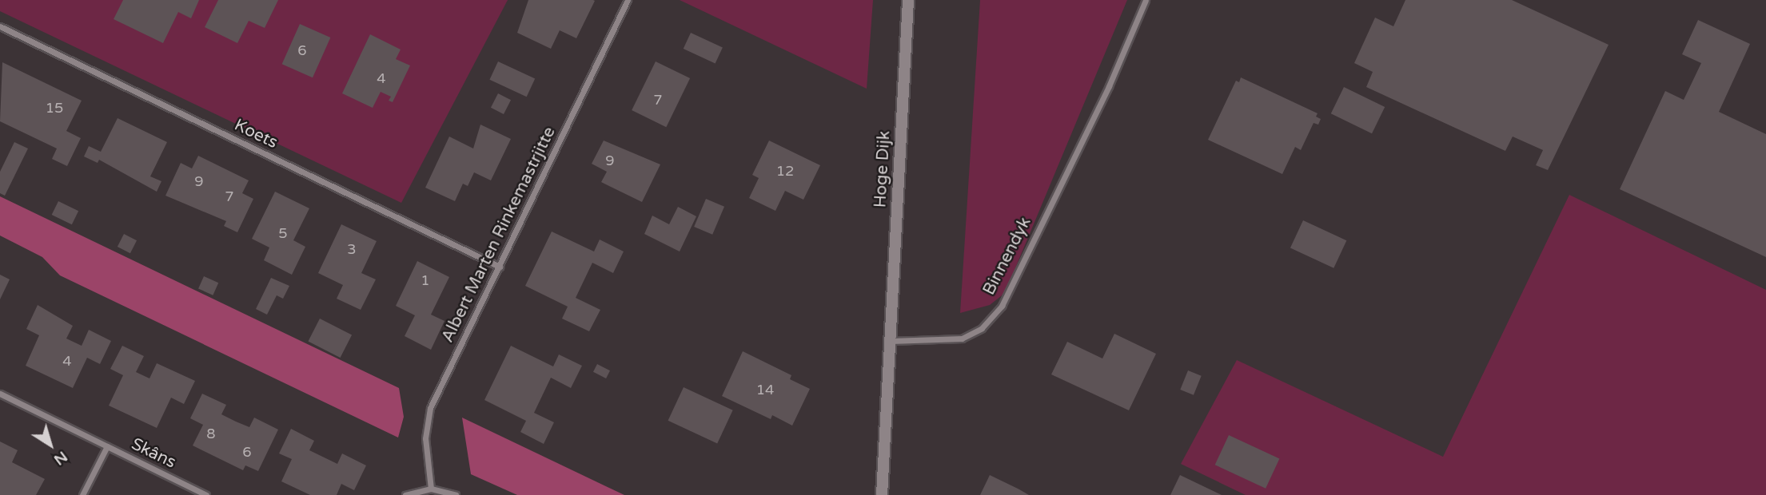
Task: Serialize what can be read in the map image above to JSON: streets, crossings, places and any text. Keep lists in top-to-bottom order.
{
  "streets": {
    "main road": ["Hoge Dijk"],
    "street": [
      "Koets",
      "Albert Marten Rinkemastrjitte",
      "Binnendyk",
      "Skâns"
    ]
  },
  "crossings": [
    ["Koets", "Albert Marten Rinkemastrjitte"],
    ["Hoge Dijk", "Binnendyk"]
  ],
  "house_numbers": [
    "6",
    "4",
    "7",
    "15",
    "9",
    "12",
    "9",
    "7",
    "5",
    "3",
    "1",
    "4",
    "14",
    "8",
    "6"
  ],
  "north": "bottom right"
}
